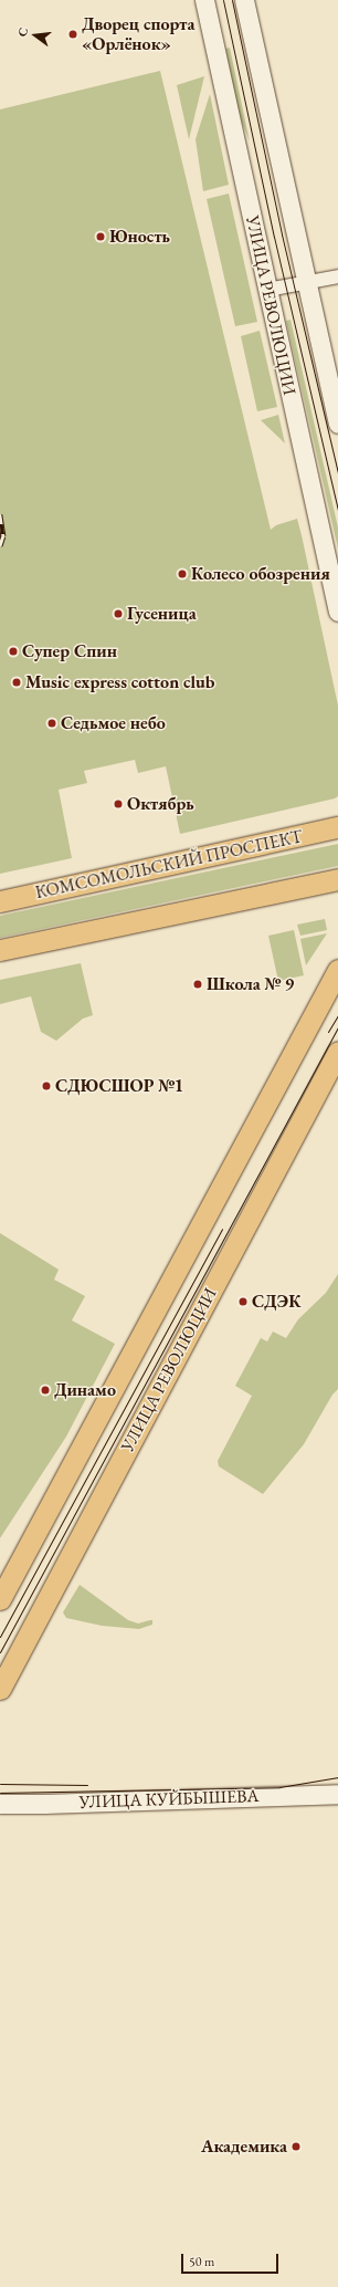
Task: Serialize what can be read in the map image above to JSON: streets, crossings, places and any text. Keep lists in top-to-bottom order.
{
  "streets": {
    "main road": ["УЛИЦА РЕВОЛЮЦИИ", "КОМСОМОЛЬСКИЙ ПРОСПЕКТ", "УЛИЦА КУЙБЫШЕВА"]
  },
  "places": [
    "Дворец спорта «Орлёнок»",
    "Юность",
    "Колесо обозрения",
    "Гусеница",
    "Супер Спин",
    "Music express cotton club",
    "Седьмое небо",
    "Октябрь",
    "Школа № 9",
    "СДЮСШОР №1",
    "СДЭК",
    "Динамо",
    "Академика"
  ],
  "scale_bar": "50 m",
  "north": "left"
}
